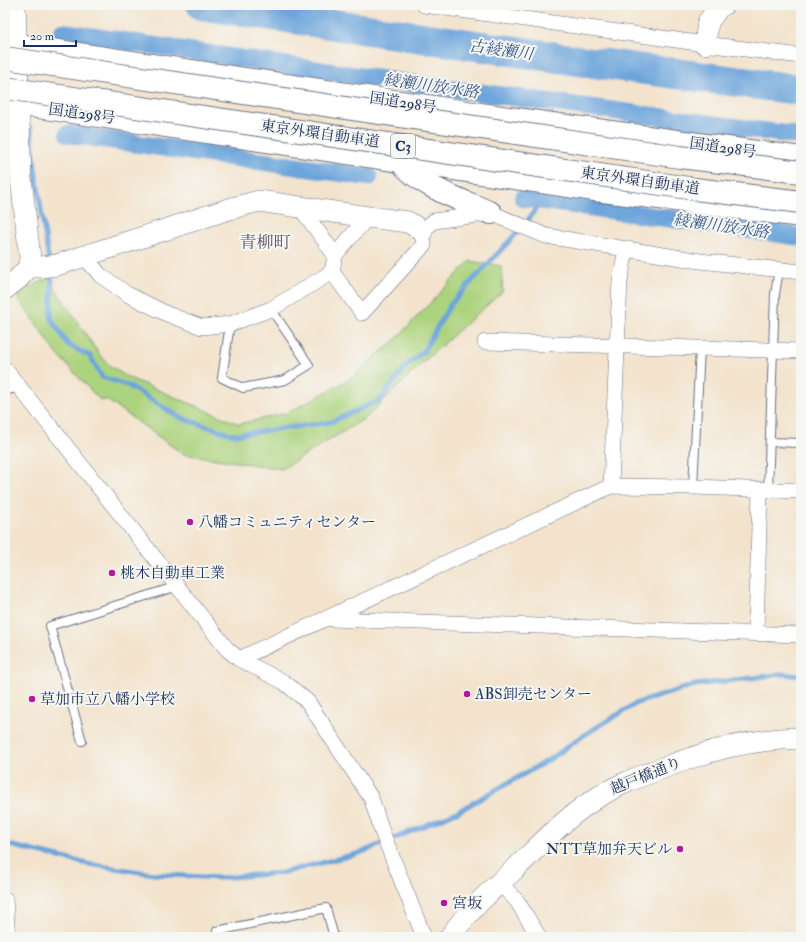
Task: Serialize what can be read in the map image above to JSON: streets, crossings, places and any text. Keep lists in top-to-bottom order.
{
  "streets": {
    "highway": ["国道298号", "東京外環自動車道", "C3"],
    "street": ["越戸橋通り"]
  },
  "crossings": [
    ["国道298号", "東京外環自動車道"]
  ],
  "districts": ["青柳町"],
  "water": ["古綾瀬川", "綾瀬川放水路"],
  "places": [
    "八幡コミュニティセンター",
    "桃木自動車工業",
    "ABS卸売センター",
    "草加市立八幡小学校",
    "NTT草加弁天ビル",
    "宮坂"
  ],
  "scale_bar": "20 m"
}
